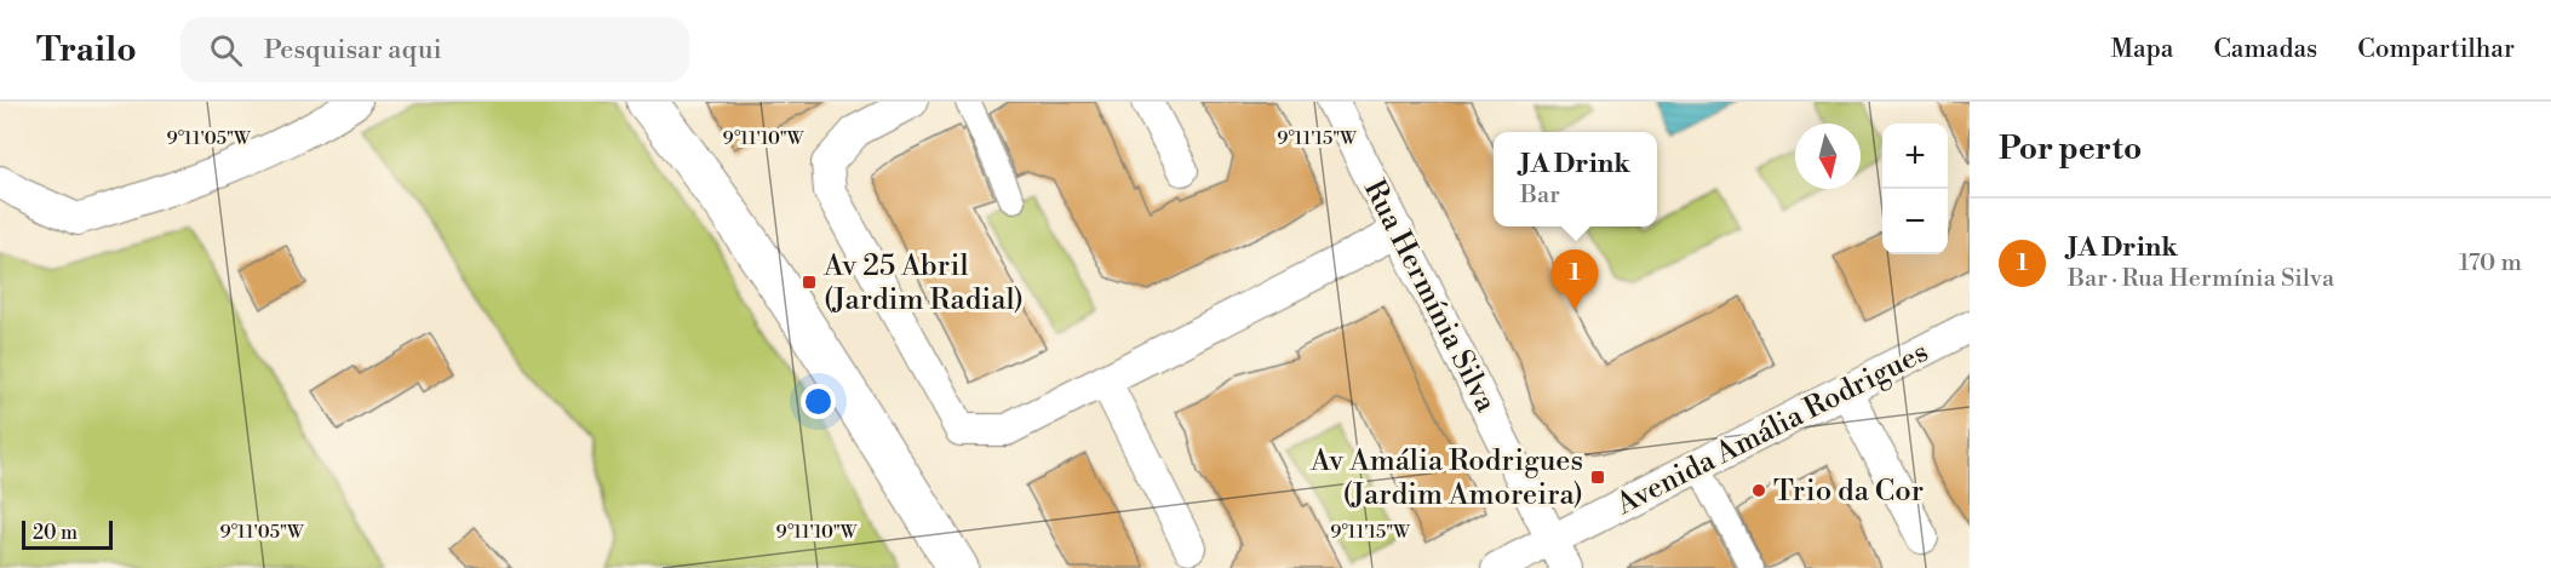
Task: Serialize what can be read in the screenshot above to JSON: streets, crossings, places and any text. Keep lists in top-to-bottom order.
{
  "streets": {
    "street": ["Rua Hermínia Silva", "Avenida Amália Rodrigues"]
  },
  "crossings": [
    ["Rua Hermínia Silva", "Avenida Amália Rodrigues"]
  ],
  "places": {
    "transit": ["Av 25 Abril (Jardim Radial)", "Av Amália Rodrigues (Jardim Amoreira)"],
    "other": ["Trio da Cor"]
  },
  "scale_bar": "20 m",
  "north": "bottom",
  "page": {
    "header": "Trailo",
    "search": "Pesquisar aqui",
    "nav": ["Mapa", "Camadas", "Compartilhar"],
    "heading": "Por perto",
    "map_buttons": ["+", "−"],
    "popup": ["JA Drink", "Bar"],
    "list": [
      {
        "mark": "1",
        "name": "JA Drink",
        "note": "Bar · Rua Hermínia Silva",
        "value": "170 m"
      }
    ],
    "pins": "1",
    "scale": "20 m"
  },
  "coordinates": ["9°11'05\"W", "9°11'10\"W", "9°11'15\"W"]
}
